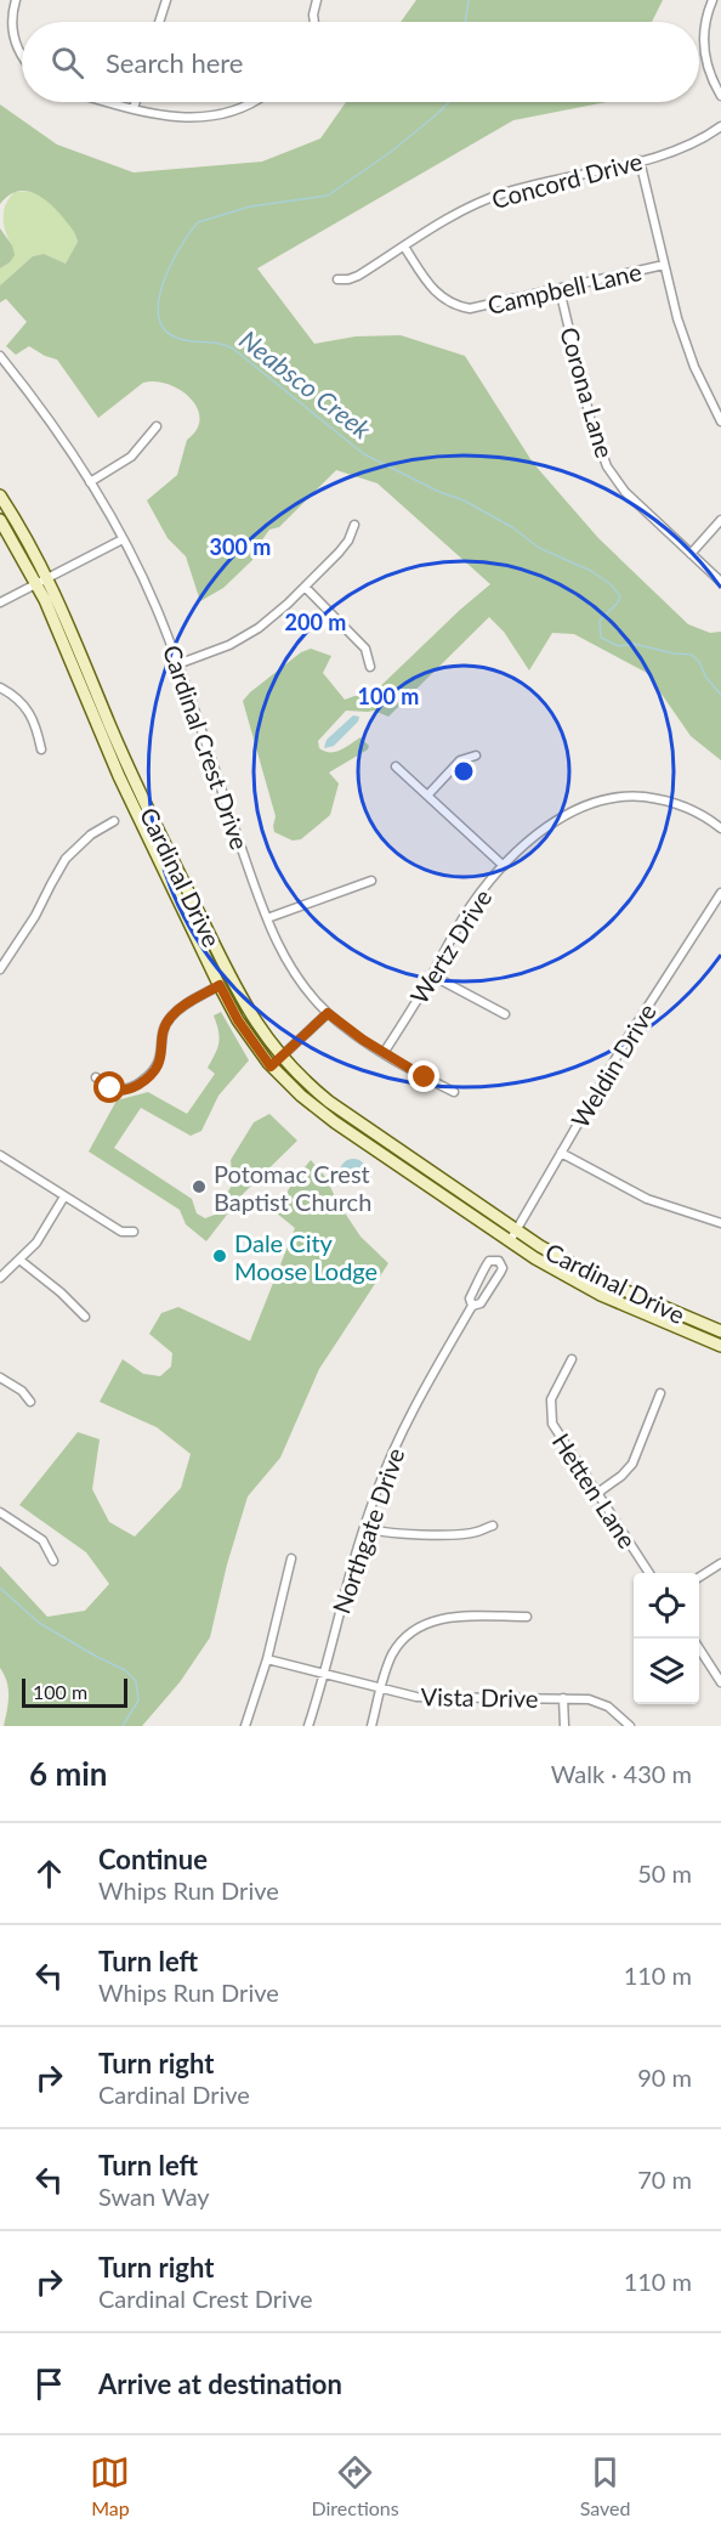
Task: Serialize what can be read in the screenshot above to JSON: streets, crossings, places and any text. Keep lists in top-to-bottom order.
{
  "streets": {
    "main road": ["Cardinal Drive"],
    "street": [
      "Concord Drive",
      "Campbell Lane",
      "Corona Lane",
      "Cardinal Crest Drive",
      "Wertz Drive",
      "Weldin Drive",
      "Hetten Lane",
      "Northgate Drive",
      "Vista Drive"
    ]
  },
  "crossings": [
    ["Concord Drive", "Campbell Lane"],
    ["Campbell Lane", "Corona Lane"],
    ["Cardinal Crest Drive", "Wertz Drive"],
    ["Cardinal Drive", "Weldin Drive"],
    ["Northgate Drive", "Vista Drive"]
  ],
  "water": ["Neabsco Creek"],
  "places": ["Potomac Crest Baptist Church", "Dale City Moose Lodge"],
  "scale_bar": "100 m",
  "page": {
    "search": "Search here",
    "scale": "100 m",
    "heading": ["6 min", "Walk · 430 m"],
    "list": [
      ["Continue", "Whips Run Drive", "50 m"],
      ["Turn left", "Whips Run Drive", "110 m"],
      ["Turn right", "Cardinal Drive", "90 m"],
      ["Turn left", "Swan Way", "70 m"],
      ["Turn right", "Cardinal Crest Drive", "110 m"],
      "Arrive at destination"
    ],
    "nav": ["Map", "Directions", "Saved"]
  },
  "rings": ["300 m", "200 m", "100 m"]
}
